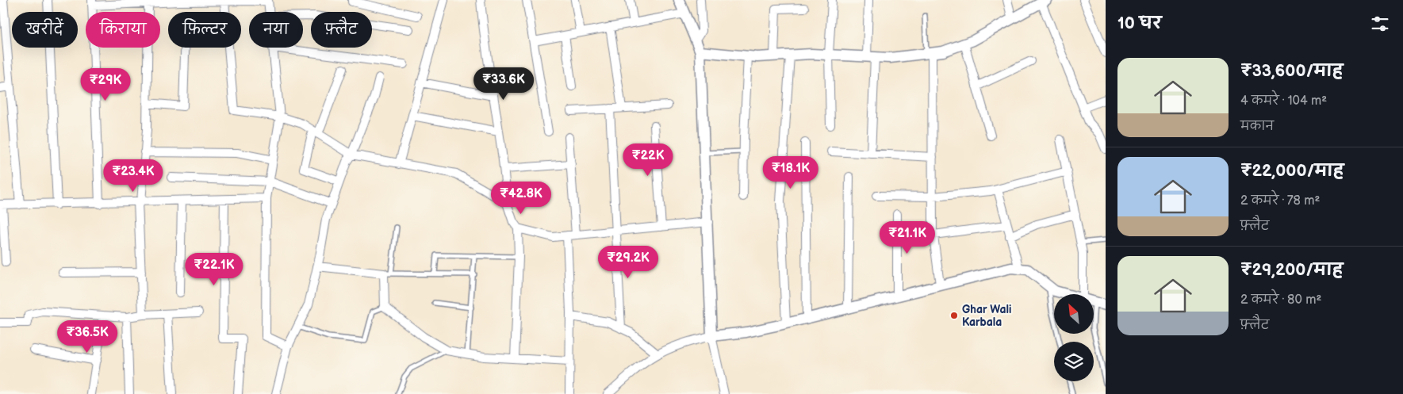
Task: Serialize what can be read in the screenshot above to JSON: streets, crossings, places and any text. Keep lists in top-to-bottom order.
{
  "places": ["Ghar Wali Karbala"],
  "north": "top left",
  "page": {
    "heading": "10 घर",
    "chip": [
      "खरीदें",
      "किराया",
      "फ़िल्टर",
      "नया",
      "फ़्लैट"
    ],
    "list": [
      {
        "name": "₹33,600/माह",
        "note": "4 कमरे · 104 m² · मकान"
      },
      {
        "name": "₹22,000/माह",
        "note": "2 कमरे · 78 m² · फ़्लैट"
      },
      {
        "name": "₹29,200/माह",
        "note": "2 कमरे · 80 m² · फ़्लैट"
      }
    ],
    "price": [
      "₹33.6K",
      "₹29K",
      "₹22K",
      "₹18.1K",
      "₹23.4K",
      "₹42.8K",
      "₹21.1K",
      "₹29.2K",
      "₹22.1K",
      "₹36.5K"
    ]
  }
}
